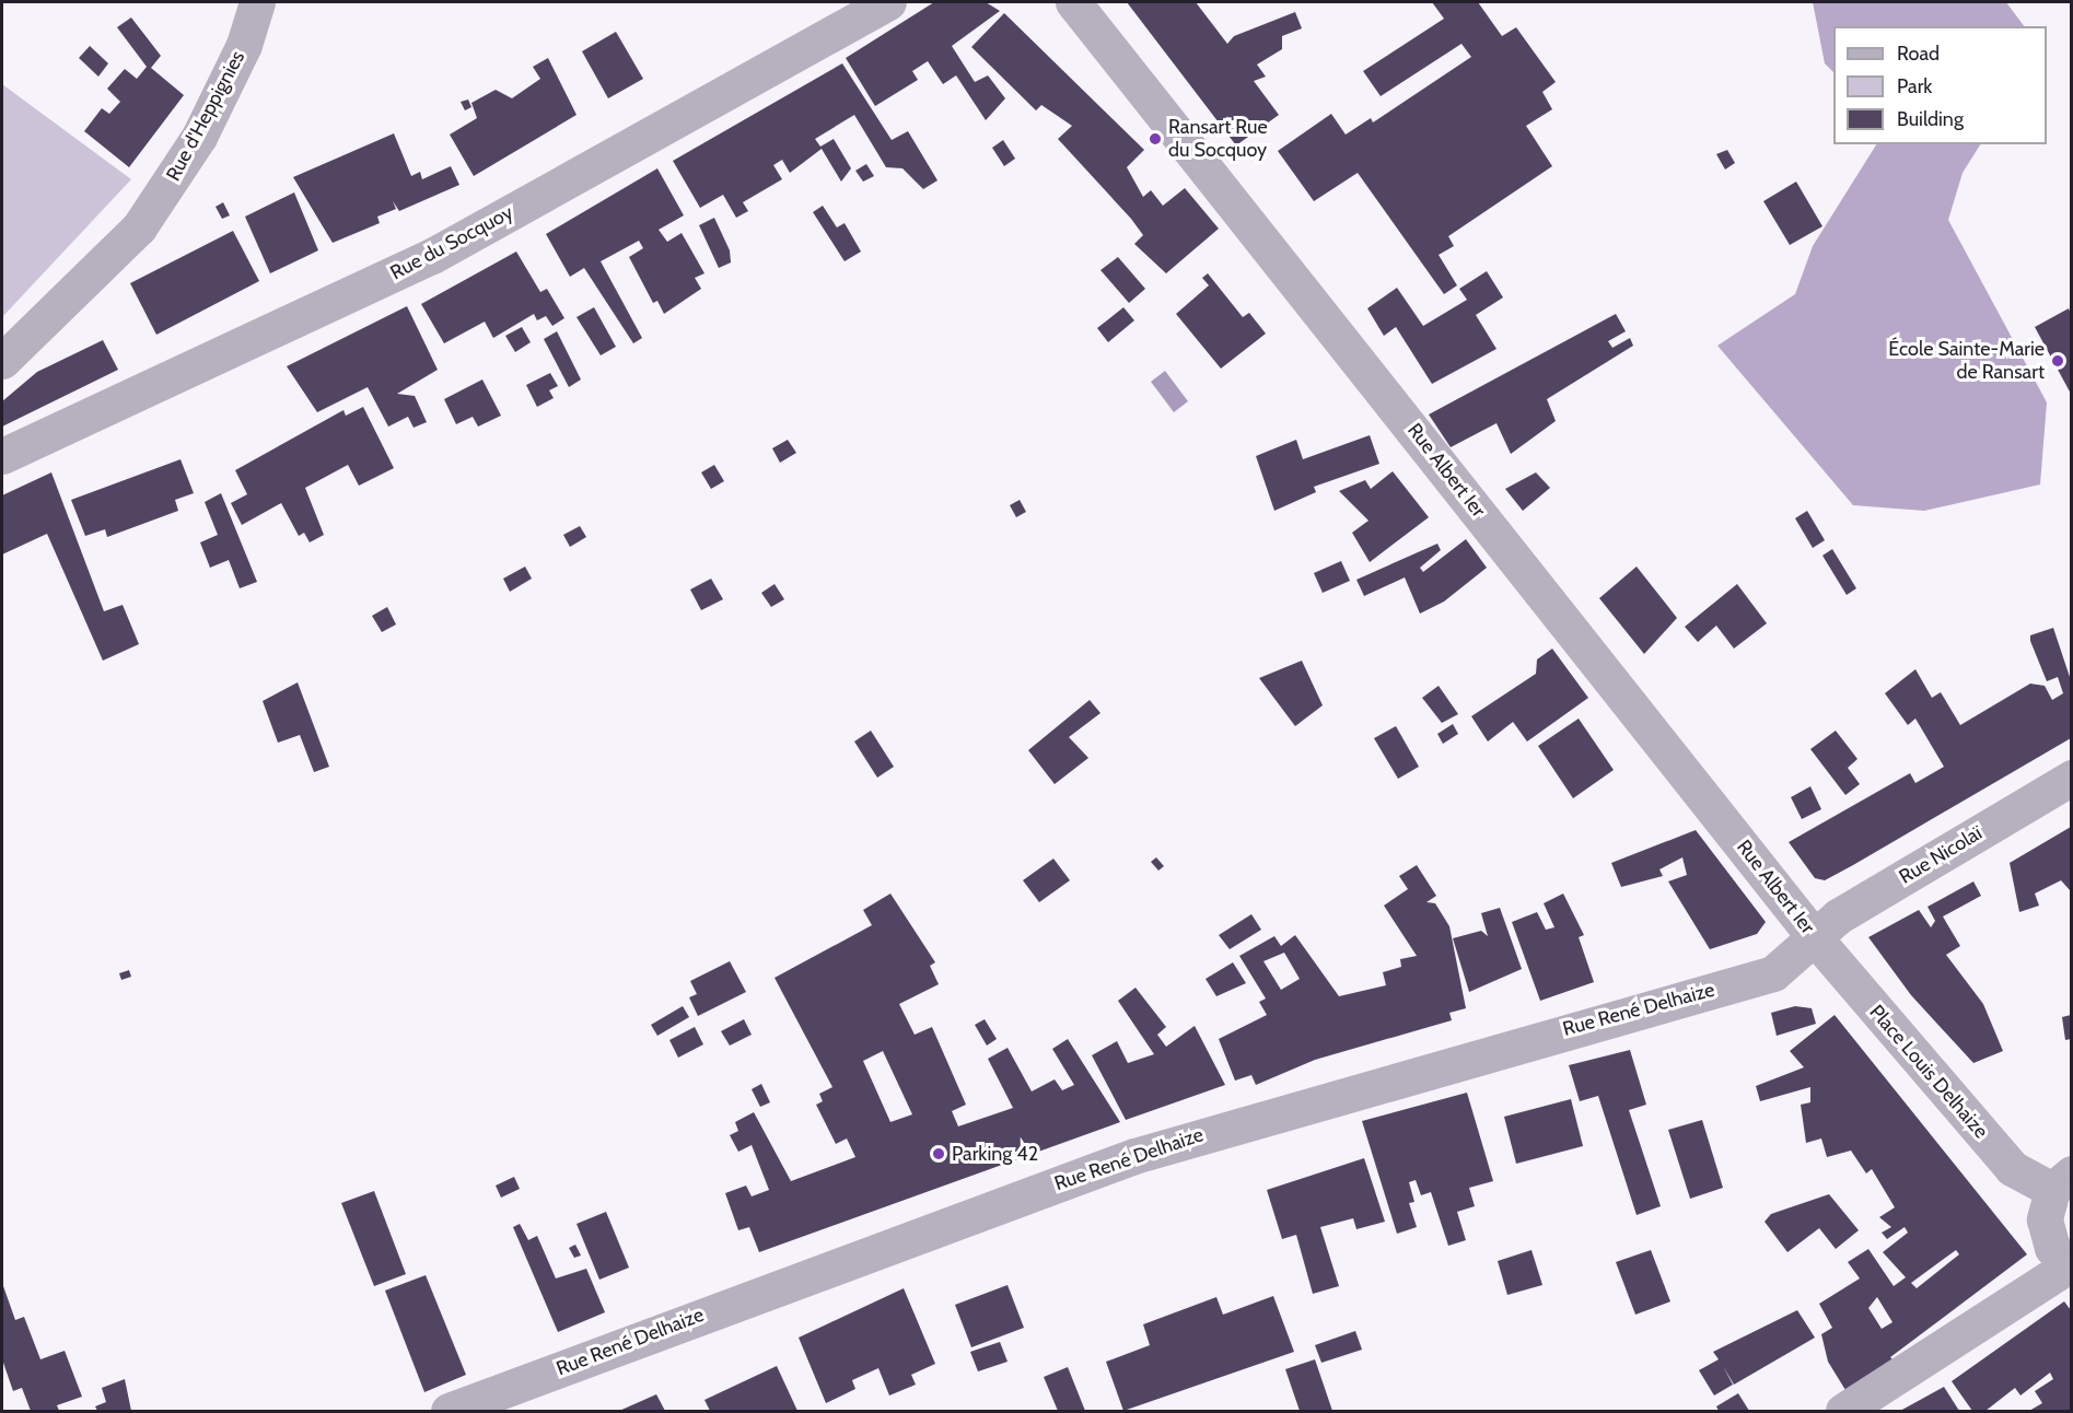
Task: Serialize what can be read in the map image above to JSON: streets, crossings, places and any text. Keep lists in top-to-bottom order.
{
  "streets": {
    "street": [
      "Rue d'Heppignies",
      "Rue du Socquoy",
      "Rue Albert Ier",
      "Rue Nicolaï",
      "Rue René Delhaize",
      "Place Louis Delhaize"
    ]
  },
  "crossings": [
    ["Rue Albert Ier", "Rue Nicolaï"],
    ["Rue Albert Ier", "Rue René Delhaize"],
    ["Rue Albert Ier", "Place Louis Delhaize"],
    ["Rue Nicolaï", "Rue René Delhaize"],
    ["Rue Nicolaï", "Place Louis Delhaize"],
    ["Rue René Delhaize", "Place Louis Delhaize"]
  ],
  "places": ["Ransart Rue du Socquoy", "École Sainte-Marie de Ransart", "Parking 42"],
  "legend": ["Road", "Park", "Building"]
}
